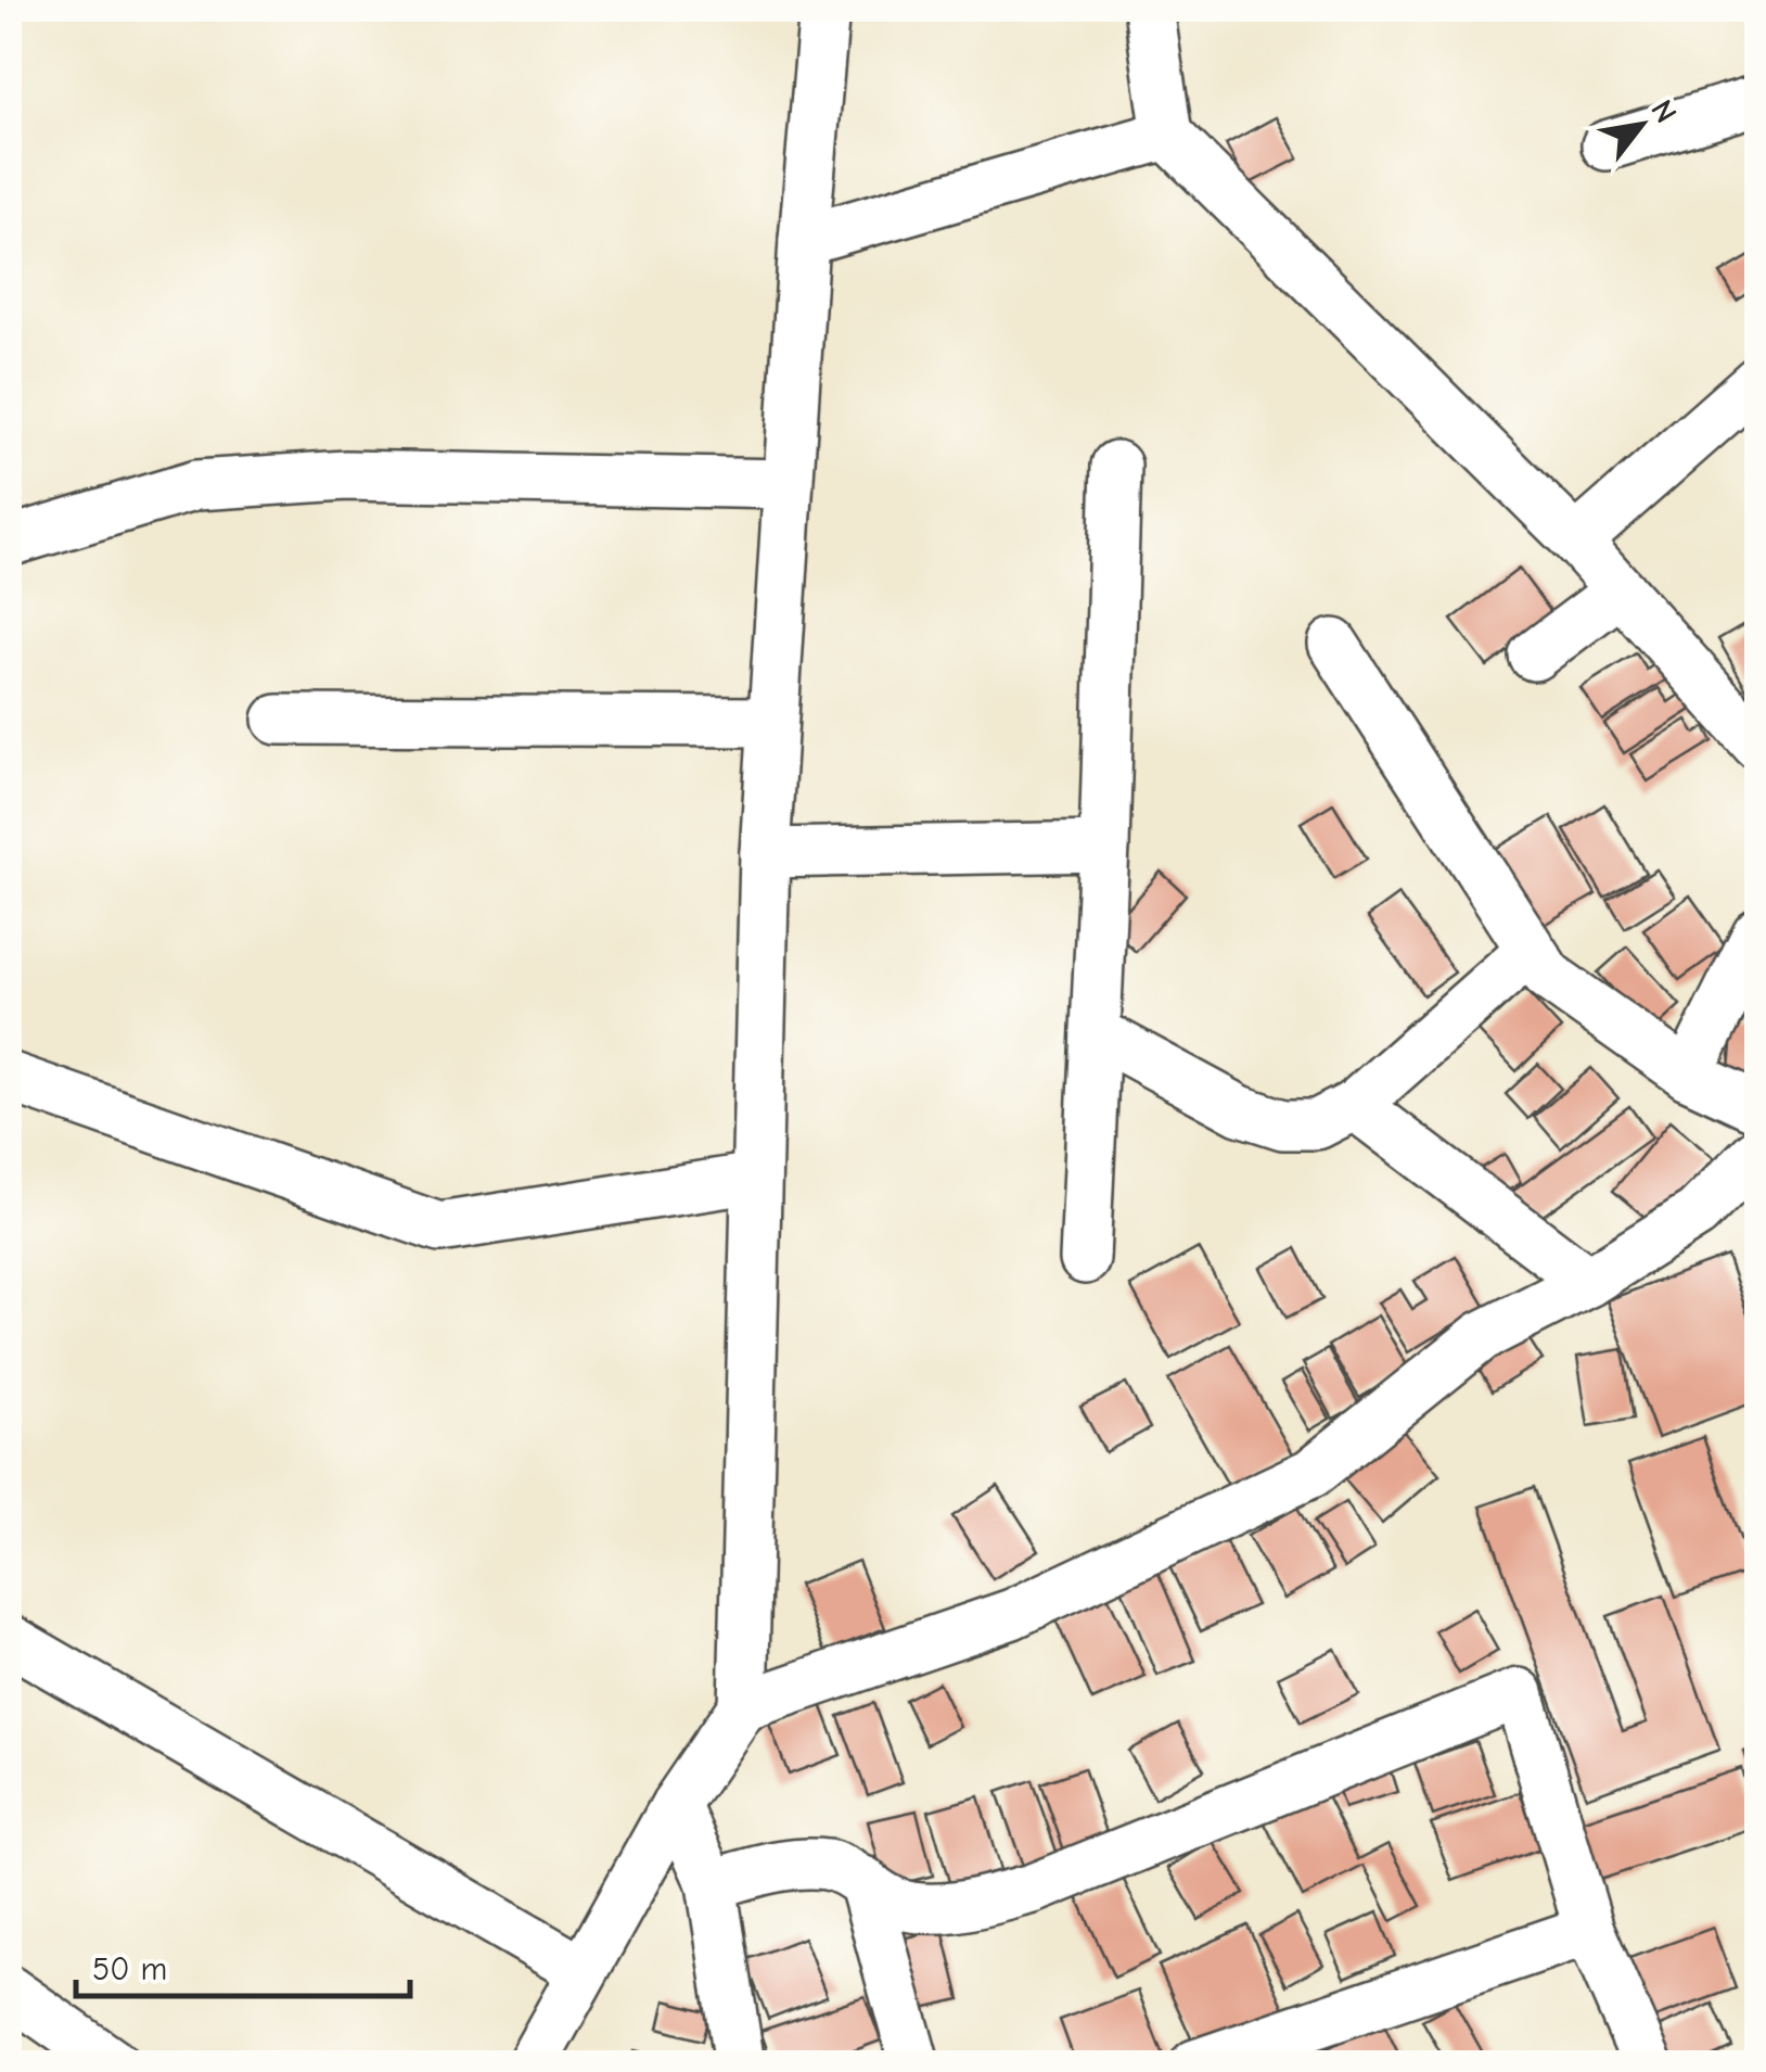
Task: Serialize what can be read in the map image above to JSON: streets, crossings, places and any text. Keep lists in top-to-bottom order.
{
  "scale_bar": "50 m",
  "north": "top right"
}
